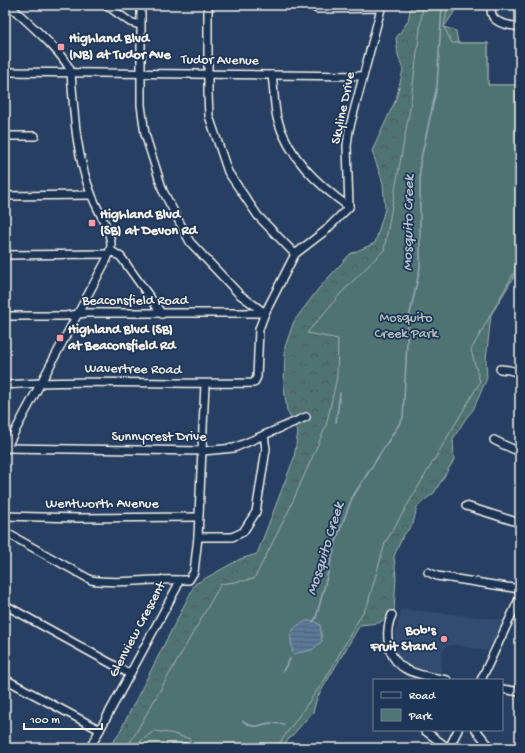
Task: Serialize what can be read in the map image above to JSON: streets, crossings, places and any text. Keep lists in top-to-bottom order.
{
  "streets": {
    "street": [
      "Tudor Avenue",
      "Skyline Drive",
      "Beaconsfield Road",
      "Wavertree Road",
      "Sunnycrest Drive",
      "Wentworth Avenue",
      "Glenview Crescent"
    ]
  },
  "crossings": [
    ["Tudor Avenue", "Skyline Drive"],
    ["Beaconsfield Road", "Wavertree Road"],
    ["Wavertree Road", "Glenview Crescent"],
    ["Sunnycrest Drive", "Glenview Crescent"],
    ["Wentworth Avenue", "Glenview Crescent"]
  ],
  "water": ["Mosquito Creek"],
  "parks": ["Mosquito Creek Park"],
  "places": {
    "transit": ["Highland Blvd (NB) at Tudor Ave", "Highland Blvd (SB) at Devon Rd", "Highland Blvd (SB) at Beaconsfield Rd"],
    "other": ["Bob's Fruit Stand"]
  },
  "legend": ["Road", "Park"],
  "scale_bar": "100 m"
}
